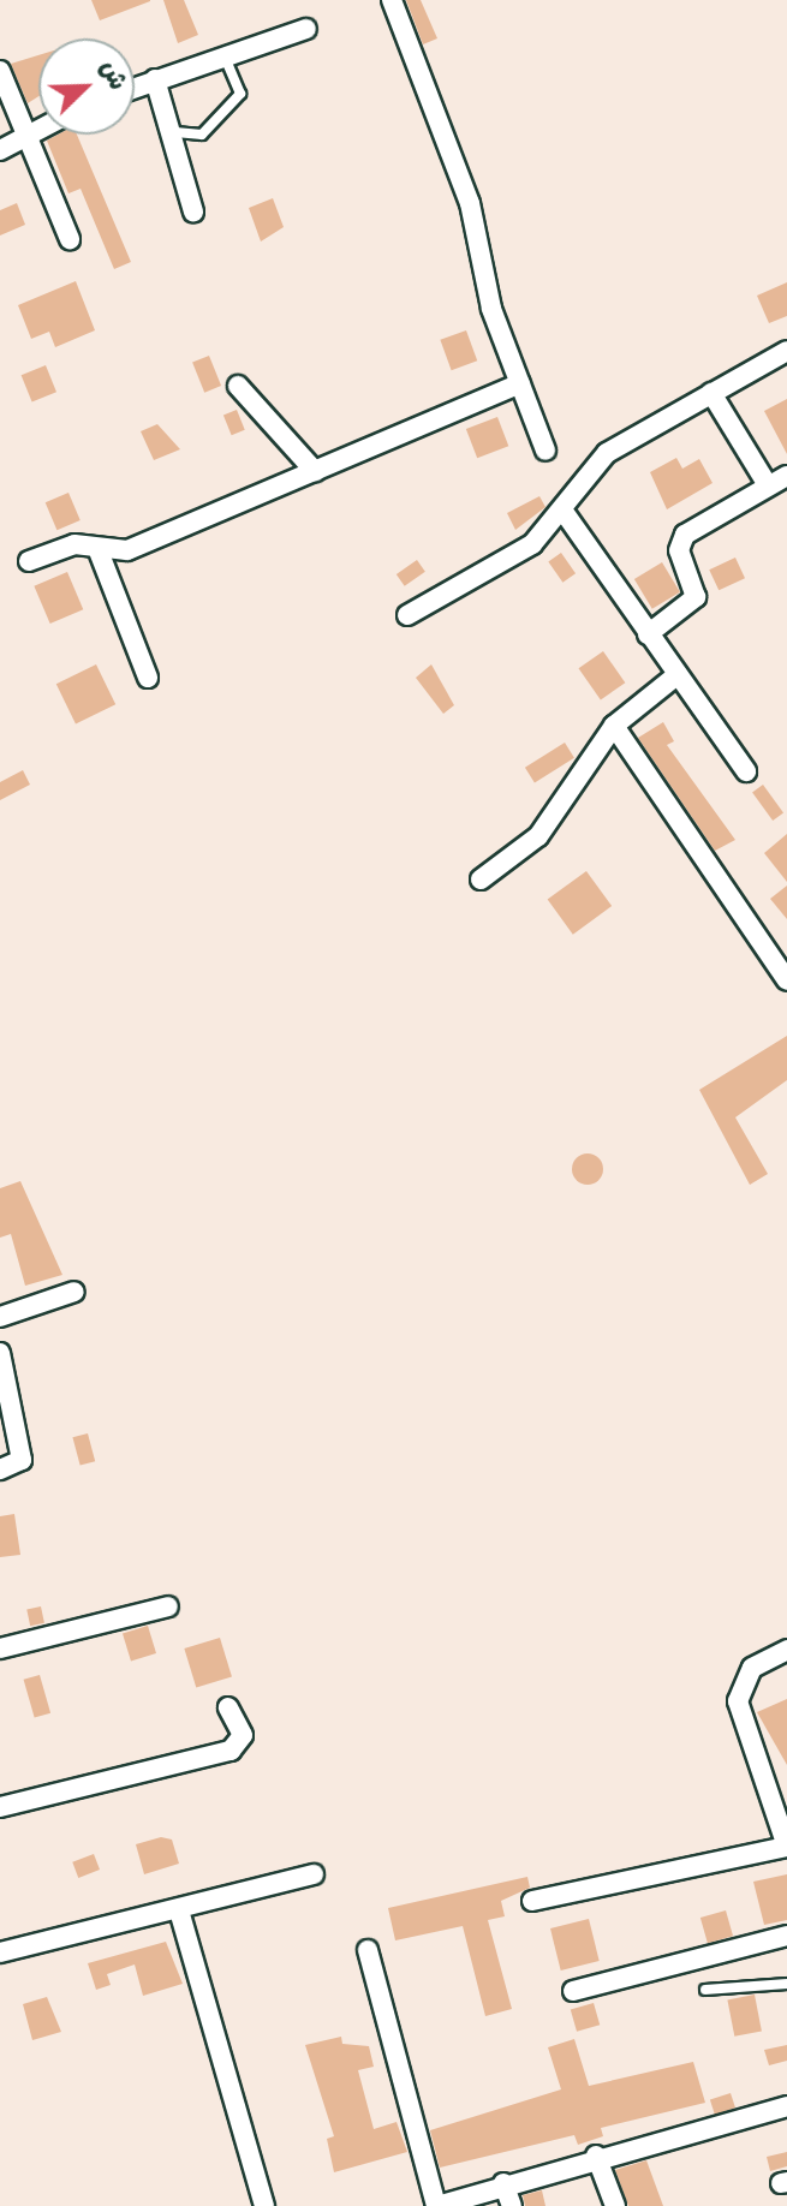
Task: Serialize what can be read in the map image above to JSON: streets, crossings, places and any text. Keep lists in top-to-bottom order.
{
  "north": "top right"
}
